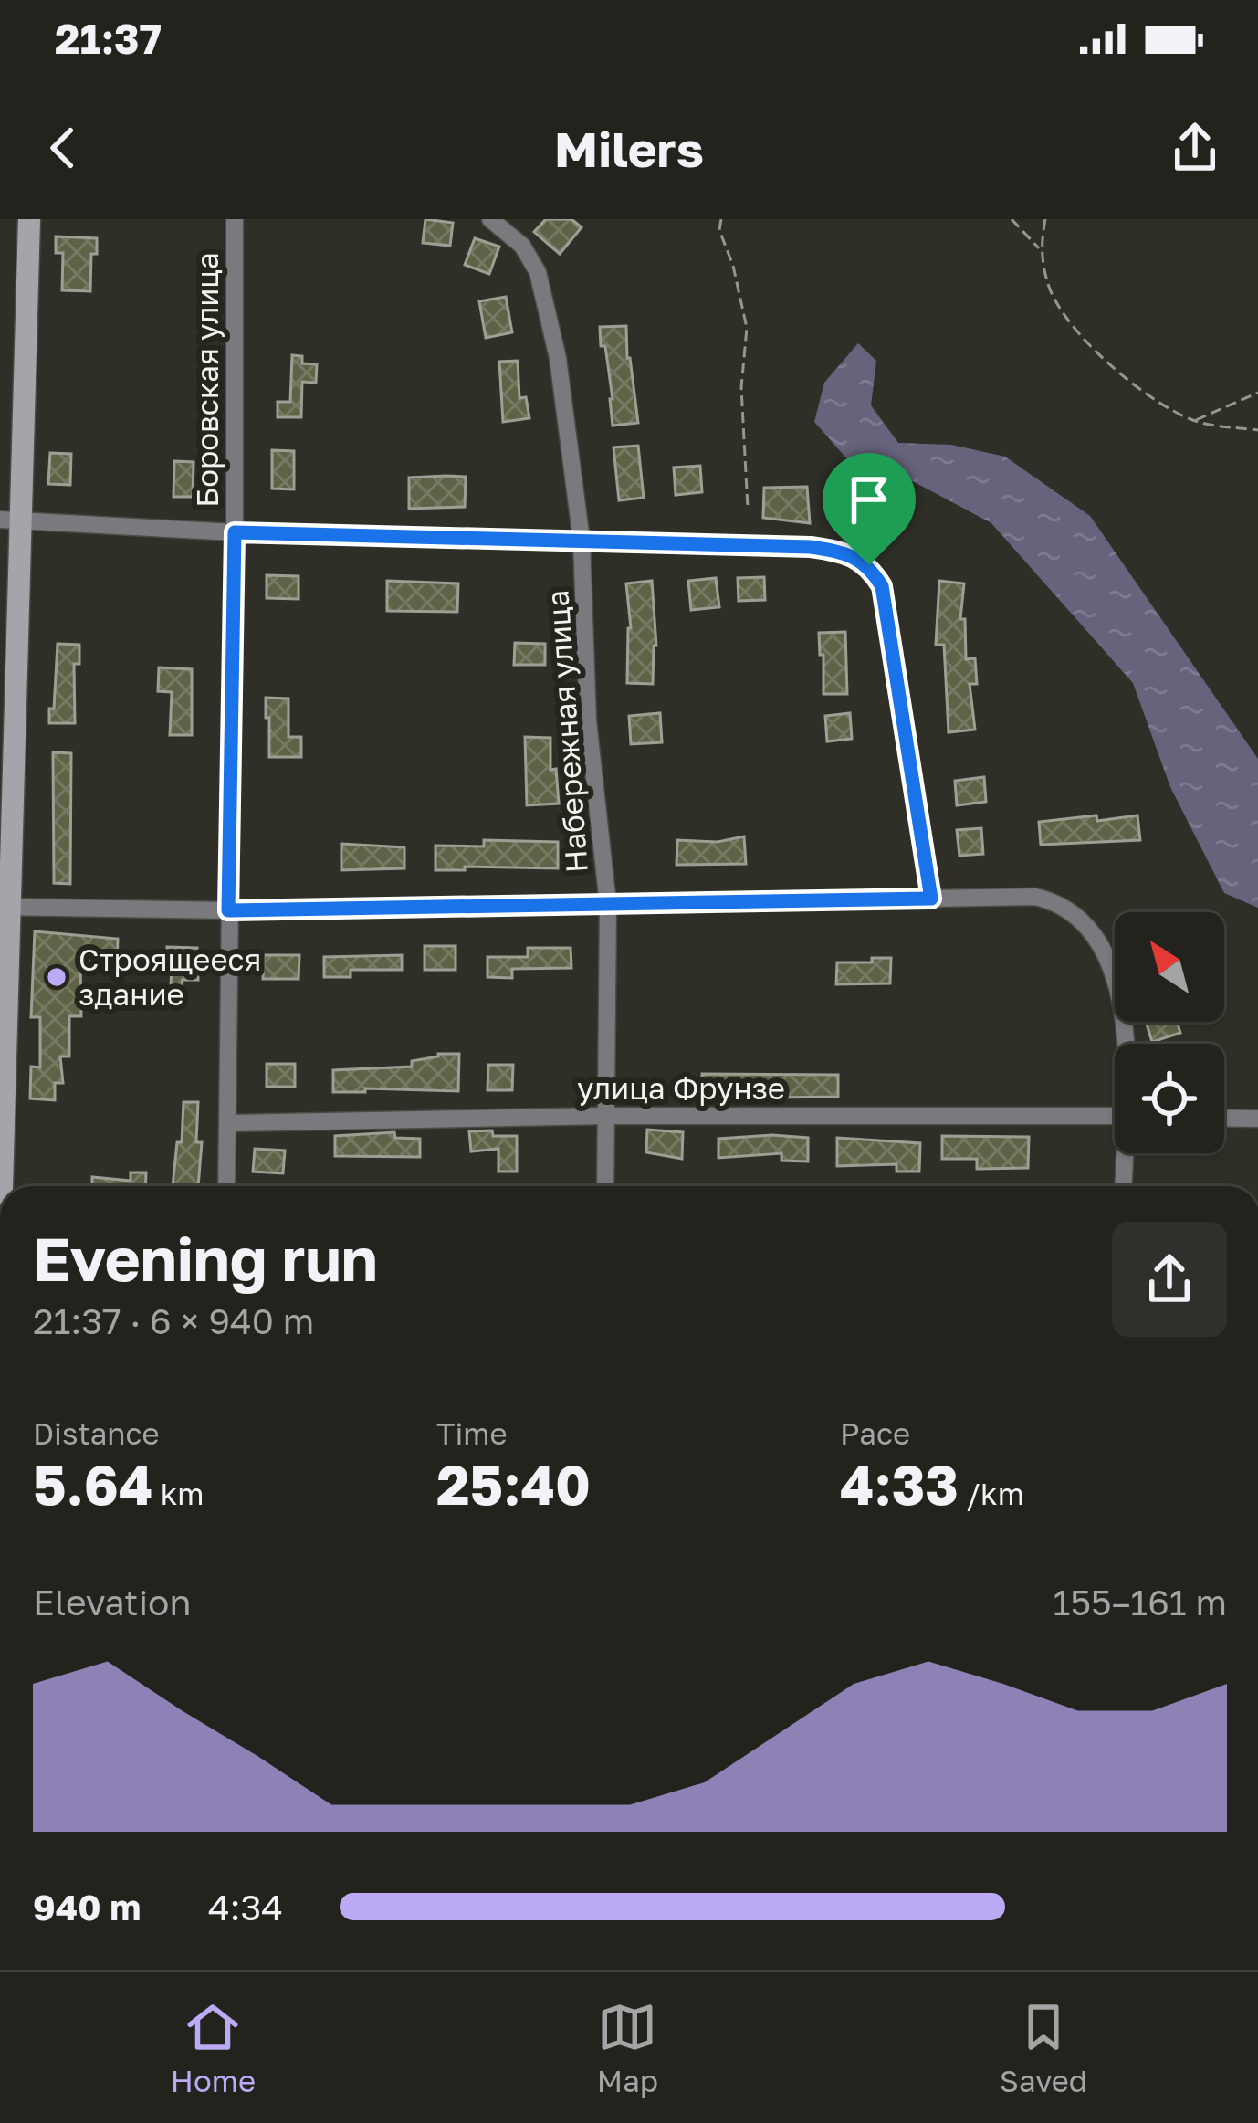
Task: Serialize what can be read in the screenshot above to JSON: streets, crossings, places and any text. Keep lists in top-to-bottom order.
{
  "streets": {
    "street": ["Боровская улица", "Набережная улица", "улица Фрунзе"]
  },
  "crossings": [
    ["Боровская улица", "улица Фрунзе"],
    ["Набережная улица", "улица Фрунзе"]
  ],
  "places": ["Строящееся здание"],
  "north": "top left",
  "page": {
    "status": "21:37",
    "header": "Milers",
    "heading": ["Evening run", "21:37 · 6 × 940 m"],
    "stats": [
      ["Distance", "5.64 km"],
      ["Time", "25:40"],
      ["Pace", "4:33 /km"]
    ],
    "chart": ["Elevation", "155–161 m"],
    "list": [
      {
        "name": "940 m",
        "note": "4:34"
      }
    ],
    "tabs": ["Home", "Map", "Saved"]
  }
}
